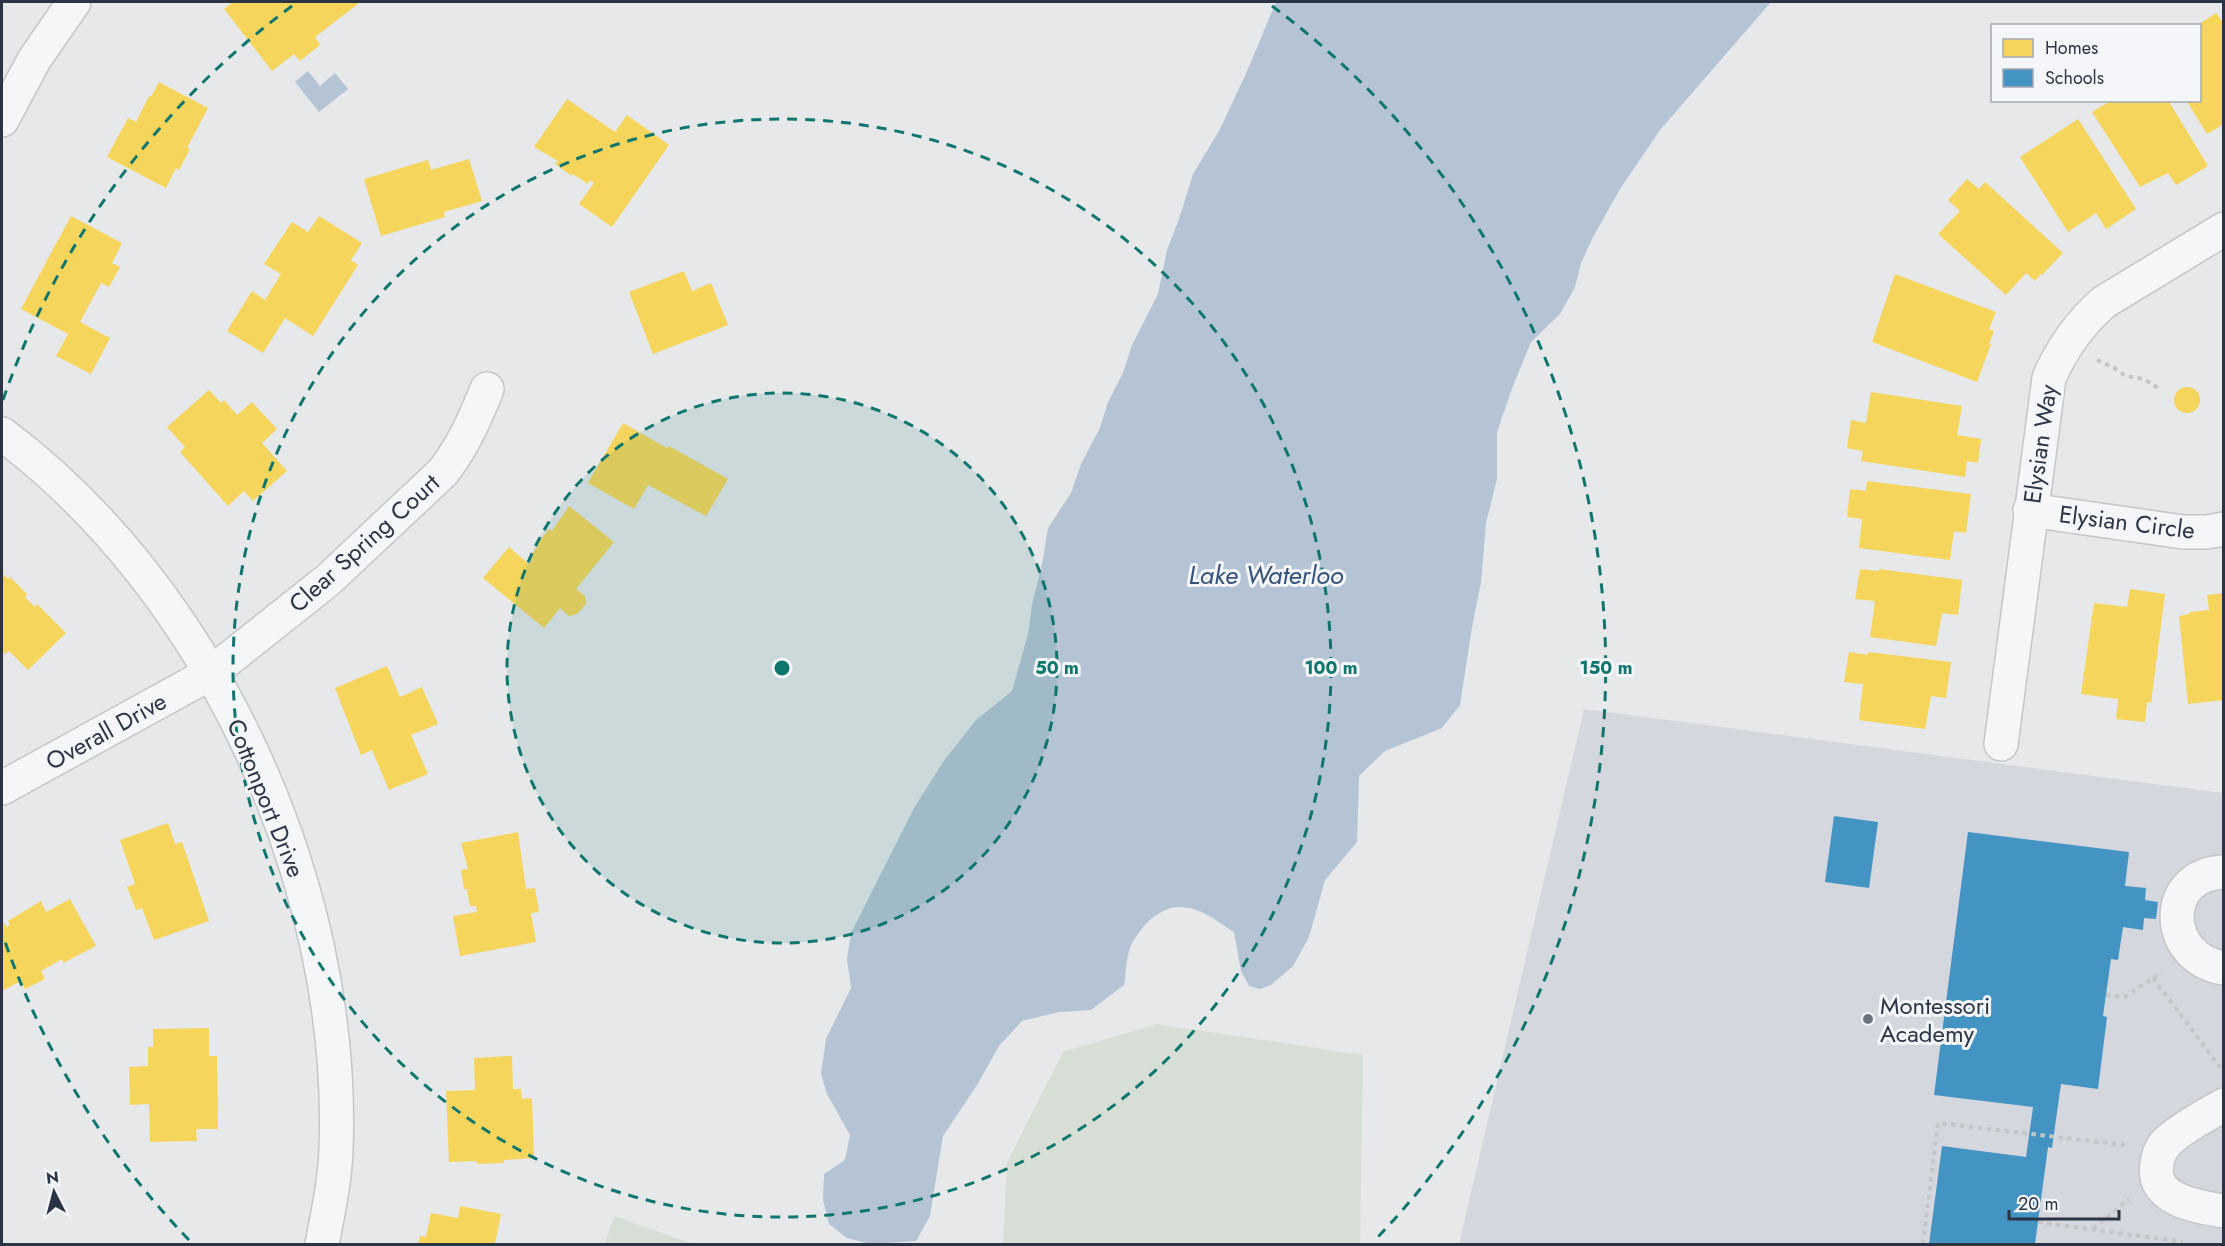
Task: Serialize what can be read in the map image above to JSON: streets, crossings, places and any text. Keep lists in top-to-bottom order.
{
  "streets": {
    "street": [
      "Elysian Way",
      "Elysian Circle",
      "Clear Spring Court",
      "Overall Drive",
      "Cottonport Drive"
    ]
  },
  "crossings": [
    ["Elysian Way", "Elysian Circle"],
    ["Clear Spring Court", "Overall Drive"],
    ["Clear Spring Court", "Cottonport Drive"],
    ["Overall Drive", "Cottonport Drive"]
  ],
  "water": ["Lake Waterloo"],
  "places": ["Montessori Academy"],
  "legend": ["Homes", "Schools"],
  "scale_bar": "20 m",
  "north": "top",
  "rings": ["50 m", "100 m", "150 m"]
}
